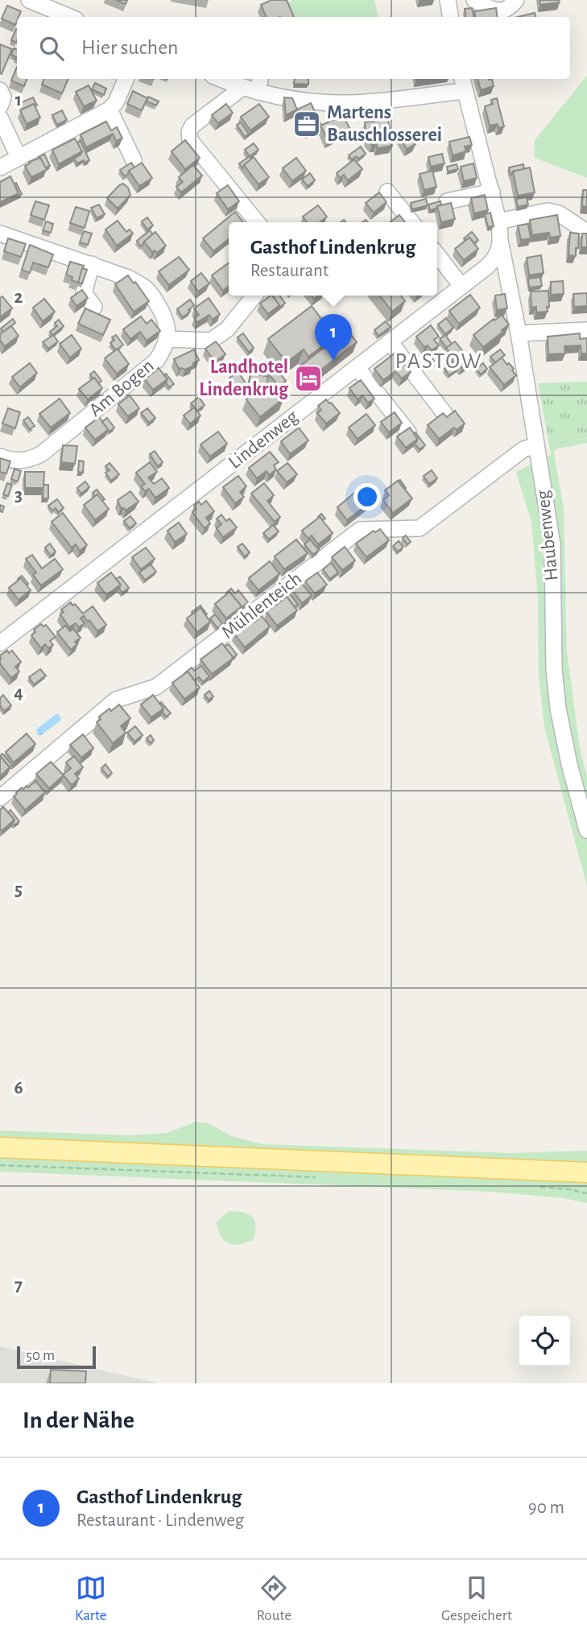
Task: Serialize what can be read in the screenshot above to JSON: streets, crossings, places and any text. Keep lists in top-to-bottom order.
{
  "streets": {
    "street": [
      "Am Bogen",
      "Lindenweg",
      "Haubenweg",
      "Mühlenteich"
    ]
  },
  "crossings": [
    ["Lindenweg", "Haubenweg"],
    ["Haubenweg", "Mühlenteich"]
  ],
  "districts": ["PASTOW"],
  "places": {
    "office": ["Martens Bauschlosserei"],
    "hotel": ["Landhotel Lindenkrug"]
  },
  "scale_bar": "50 m",
  "page": {
    "search": "Hier suchen",
    "popup": ["Gasthof Lindenkrug", "Restaurant"],
    "pins": "1",
    "scale": "50 m",
    "heading": "In der Nähe",
    "list": [
      {
        "mark": "1",
        "name": "Gasthof Lindenkrug",
        "note": "Restaurant · Lindenweg",
        "value": "90 m"
      }
    ],
    "nav": ["Karte", "Route", "Gespeichert"]
  },
  "grid": {
    "rows": [
      "1",
      "2",
      "3",
      "4",
      "5",
      "6",
      "7"
    ]
  }
}
